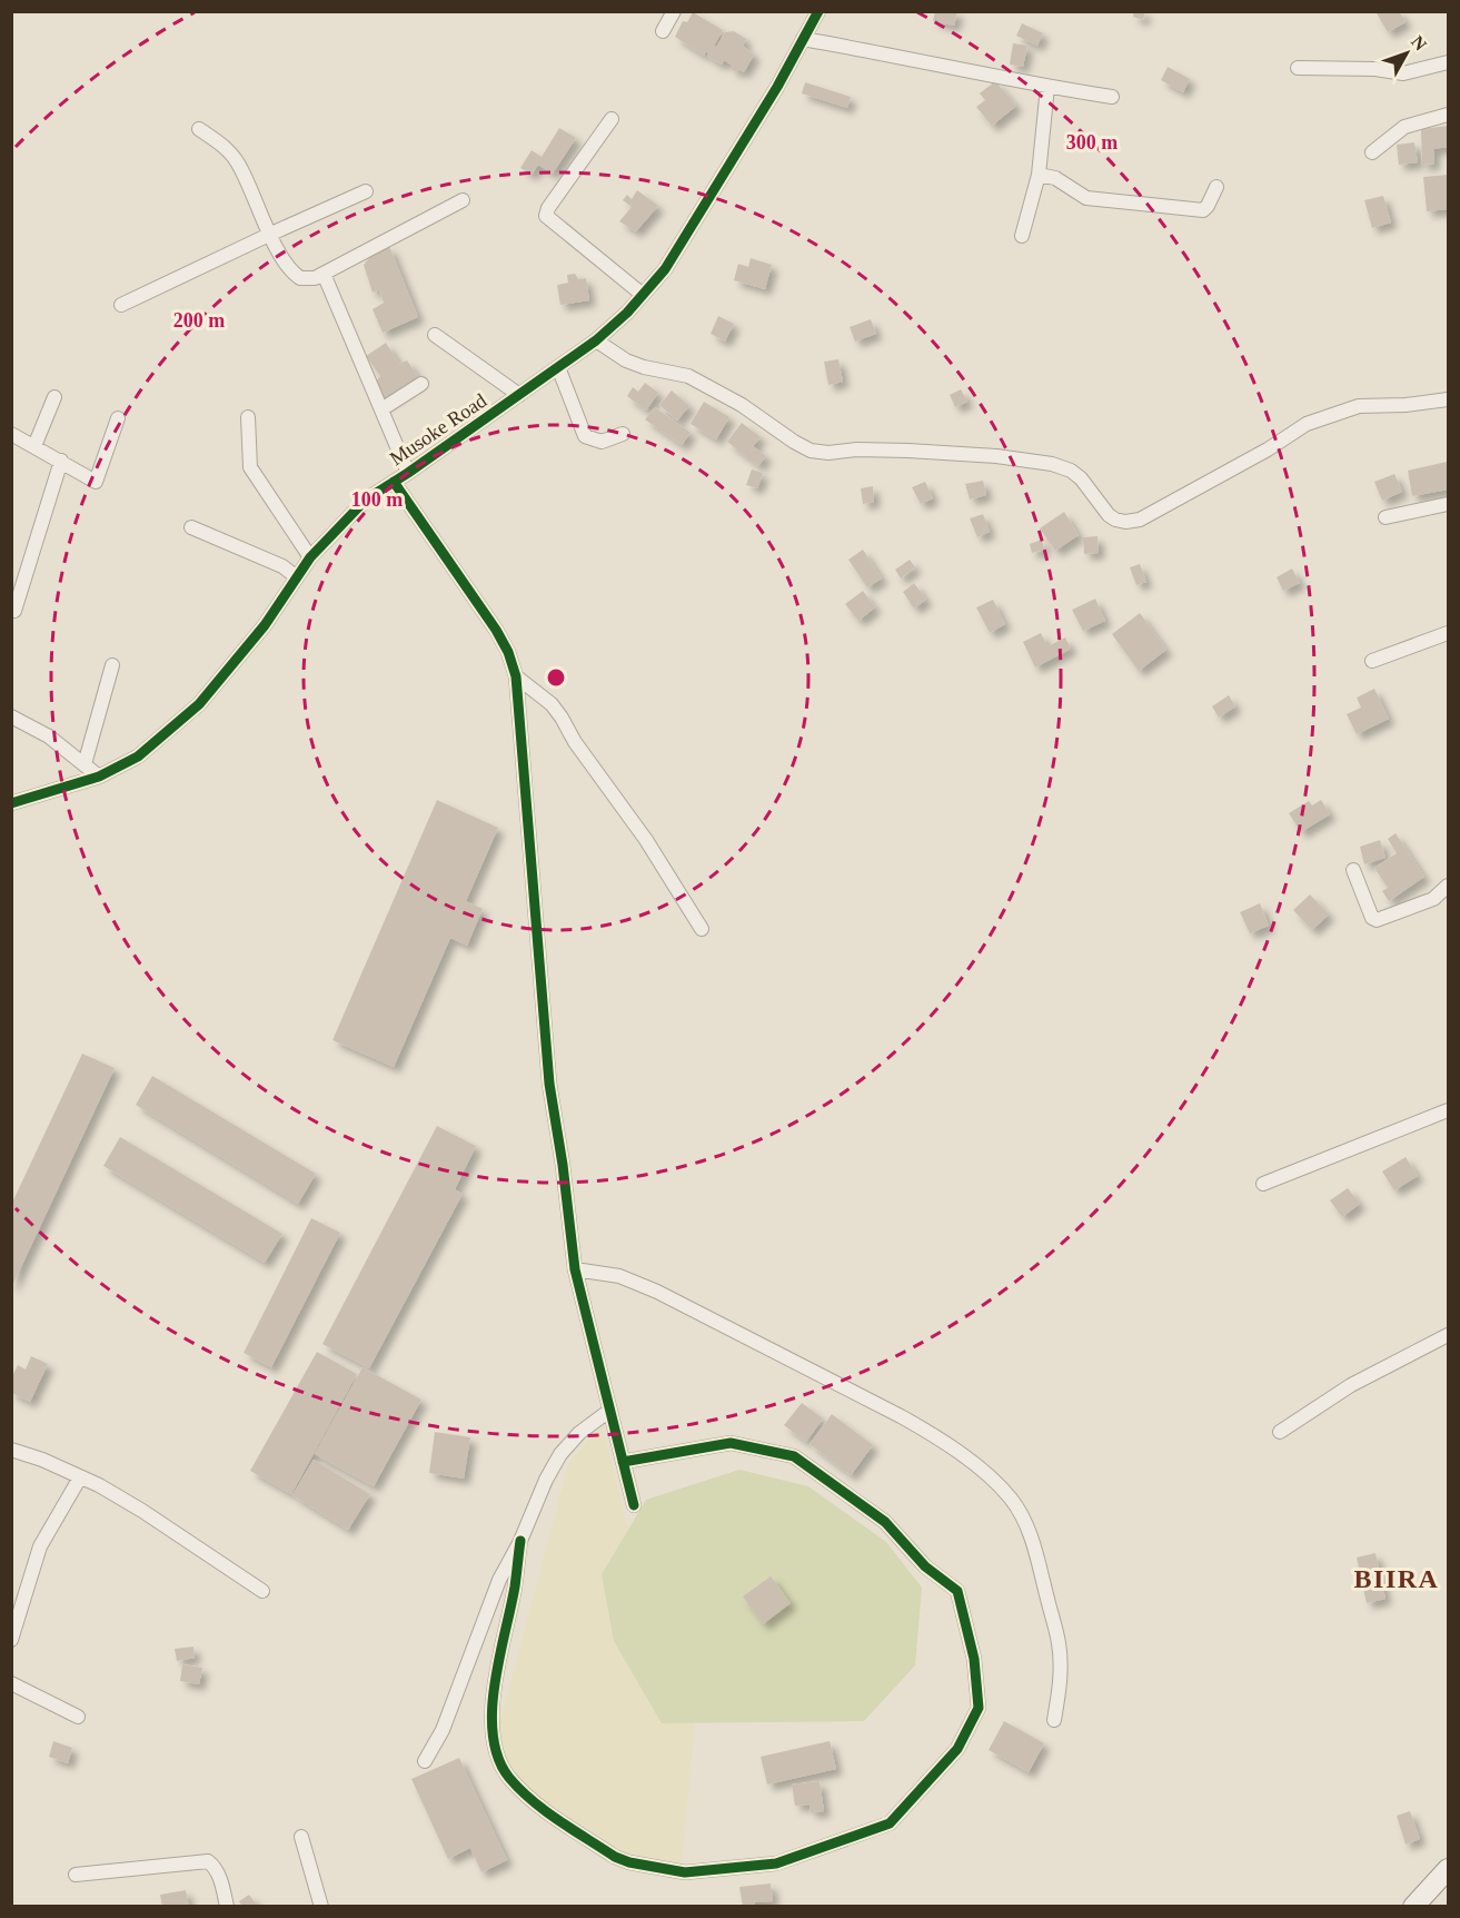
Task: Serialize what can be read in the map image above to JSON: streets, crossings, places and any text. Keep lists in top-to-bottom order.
{
  "streets": {
    "street": ["Musoke Road"]
  },
  "districts": ["BIIRA"],
  "north": "top right",
  "rings": ["300 m", "200 m", "100 m"]
}
